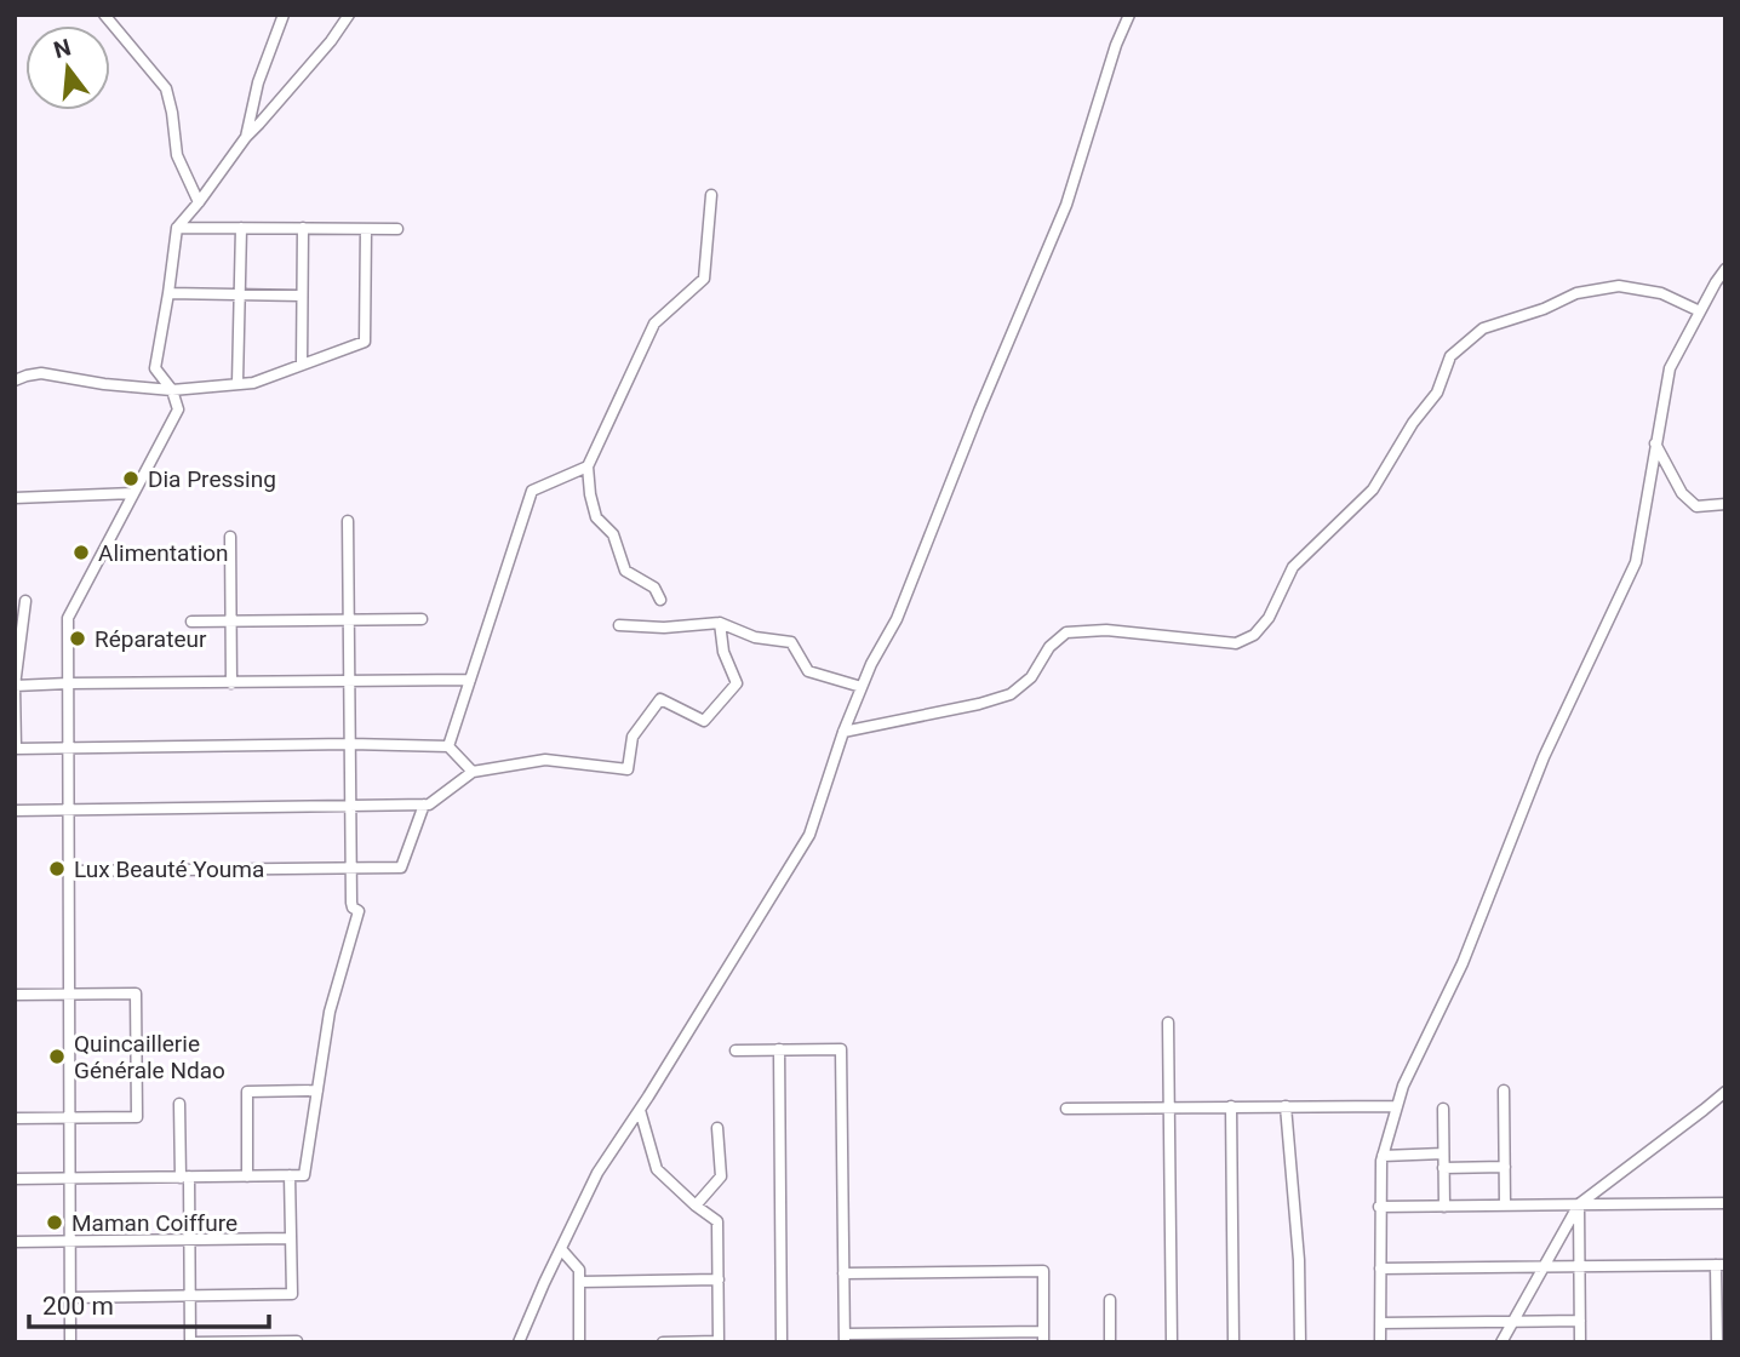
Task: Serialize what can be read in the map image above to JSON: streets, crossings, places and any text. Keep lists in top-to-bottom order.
{
  "places": [
    "Dia Pressing",
    "Alimentation",
    "Réparateur",
    "Lux Beauté Youma",
    "Quincaillerie Générale Ndao",
    "Maman Coiffure"
  ],
  "scale_bar": "200 m",
  "north": "top"
}
